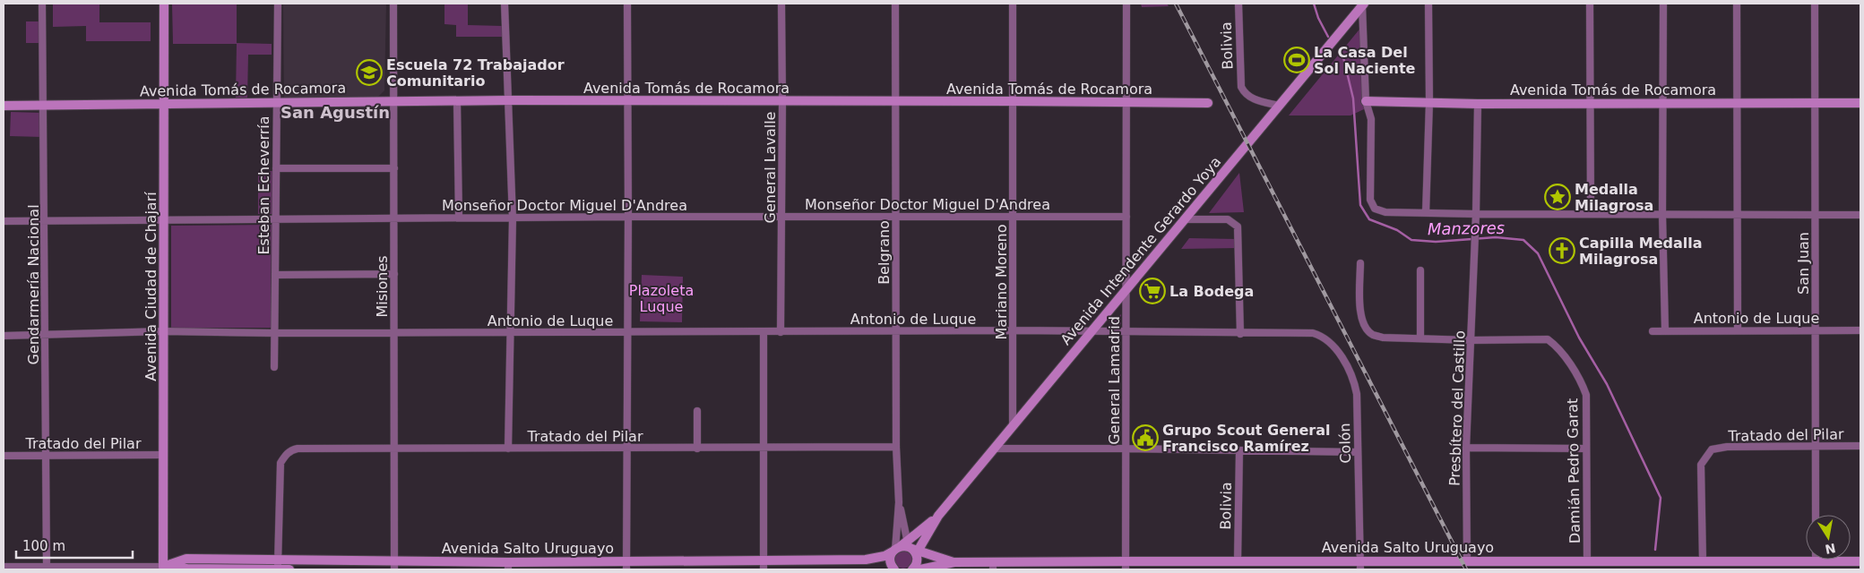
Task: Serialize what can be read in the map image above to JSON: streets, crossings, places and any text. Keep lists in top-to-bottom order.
{
  "streets": {
    "main road": [
      "Avenida Tomás de Rocamora",
      "Avenida Intendente Gerardo Yoya",
      "Avenida Ciudad de Chajarí",
      "Avenida Salto Uruguayo"
    ],
    "street": [
      "Bolivia",
      "General Lavalle",
      "Esteban Echeverría",
      "Monseñor Doctor Miguel D'Andrea",
      "Belgrano",
      "San Juan",
      "Mariano Moreno",
      "Gendarmería Nacional",
      "Misiones",
      "Antonio de Luque",
      "General Lamadrid",
      "Presbítero del Castillo",
      "Tratado del Pilar",
      "Colón",
      "Damián Pedro Garat"
    ]
  },
  "crossings": [
    ["Bolivia", "Avenida Intendente Gerardo Yoya"],
    ["Bolivia", "Avenida Salto Uruguayo"],
    ["Avenida Tomás de Rocamora", "General Lavalle"],
    ["Avenida Tomás de Rocamora", "Esteban Echeverría"],
    ["Avenida Tomás de Rocamora", "Belgrano"],
    ["Avenida Tomás de Rocamora", "San Juan"],
    ["Avenida Tomás de Rocamora", "Mariano Moreno"],
    ["Avenida Tomás de Rocamora", "Gendarmería Nacional"],
    ["Avenida Tomás de Rocamora", "Avenida Ciudad de Chajarí"],
    ["Avenida Tomás de Rocamora", "Misiones"],
    ["Avenida Tomás de Rocamora", "General Lamadrid"],
    ["General Lavalle", "Monseñor Doctor Miguel D'Andrea"],
    ["General Lavalle", "Antonio de Luque"],
    ["Esteban Echeverría", "Monseñor Doctor Miguel D'Andrea"],
    ["Esteban Echeverría", "Antonio de Luque"],
    ["Monseñor Doctor Miguel D'Andrea", "Belgrano"],
    ["Monseñor Doctor Miguel D'Andrea", "Mariano Moreno"],
    ["Monseñor Doctor Miguel D'Andrea", "Gendarmería Nacional"],
    ["Monseñor Doctor Miguel D'Andrea", "Avenida Ciudad de Chajarí"],
    ["Monseñor Doctor Miguel D'Andrea", "Misiones"],
    ["Monseñor Doctor Miguel D'Andrea", "General Lamadrid"],
    ["Avenida Intendente Gerardo Yoya", "Belgrano"],
    ["Avenida Intendente Gerardo Yoya", "Mariano Moreno"],
    ["Avenida Intendente Gerardo Yoya", "Antonio de Luque"],
    ["Avenida Intendente Gerardo Yoya", "General Lamadrid"],
    ["Avenida Intendente Gerardo Yoya", "Avenida Salto Uruguayo"],
    ["Belgrano", "Antonio de Luque"],
    ["Belgrano", "Tratado del Pilar"],
    ["Belgrano", "Avenida Salto Uruguayo"],
    ["San Juan", "Antonio de Luque"],
    ["San Juan", "Tratado del Pilar"],
    ["Mariano Moreno", "Antonio de Luque"],
    ["Gendarmería Nacional", "Antonio de Luque"],
    ["Gendarmería Nacional", "Tratado del Pilar"],
    ["Gendarmería Nacional", "Avenida Salto Uruguayo"],
    ["Avenida Ciudad de Chajarí", "Antonio de Luque"],
    ["Avenida Ciudad de Chajarí", "Tratado del Pilar"],
    ["Avenida Ciudad de Chajarí", "Avenida Salto Uruguayo"],
    ["Misiones", "Antonio de Luque"],
    ["Misiones", "Tratado del Pilar"],
    ["Misiones", "Avenida Salto Uruguayo"],
    ["Antonio de Luque", "General Lamadrid"],
    ["Antonio de Luque", "Colón"],
    ["General Lamadrid", "Avenida Salto Uruguayo"],
    ["Presbítero del Castillo", "Damián Pedro Garat"],
    ["Presbítero del Castillo", "Avenida Salto Uruguayo"],
    ["Tratado del Pilar", "Avenida Salto Uruguayo"],
    ["Colón", "Avenida Salto Uruguayo"],
    ["Damián Pedro Garat", "Avenida Salto Uruguayo"]
  ],
  "districts": ["San Agustín"],
  "water": ["Manzores"],
  "parks": ["Plazoleta Luque"],
  "places": {
    "sports": ["La Casa Del Sol Naciente"],
    "school or university": ["Escuela 72 Trabajador Comunitario"],
    "place": ["Medalla Milagrosa"],
    "church": ["Capilla Medalla Milagrosa"],
    "supermarket": ["La Bodega"],
    "public building": ["Grupo Scout General Francisco Ramírez"]
  },
  "scale_bar": "100 m",
  "north": "bottom"
}
